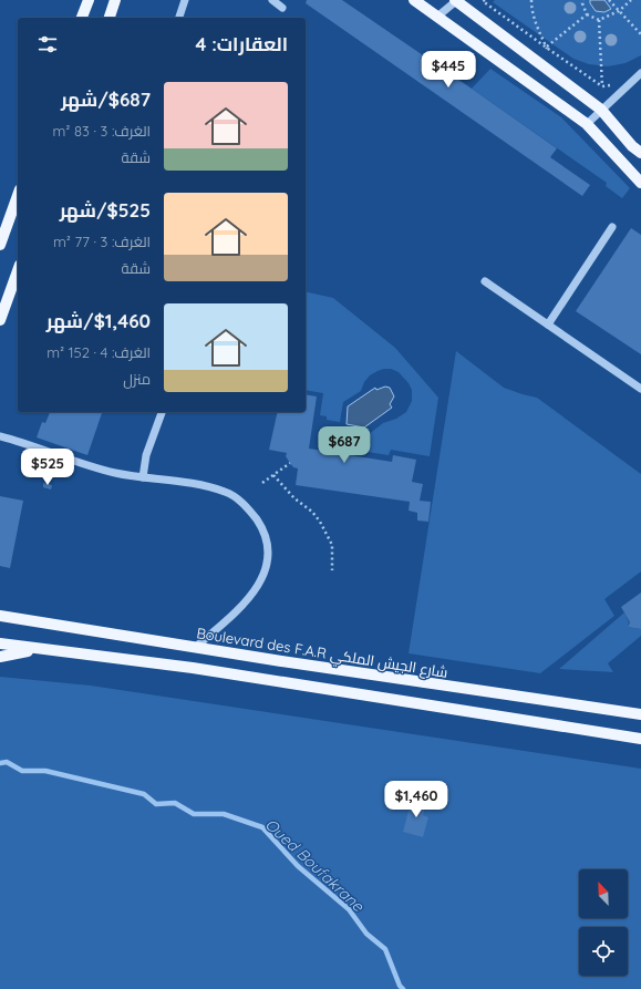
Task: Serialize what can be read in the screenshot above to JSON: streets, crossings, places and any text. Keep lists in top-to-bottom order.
{
  "streets": {
    "main road": ["Boulevard des F.A.R شارع الجيش الملكي"]
  },
  "water": ["Oued Boufakrane"],
  "north": "top left",
  "page": {
    "heading": "العقارات: 4",
    "price": [
      "$445",
      "$687",
      "$525",
      "$1,460"
    ],
    "list": [
      {
        "name": "$687/شهر",
        "note": "الغرف: 3 · 83 m² · شقة"
      },
      {
        "name": "$525/شهر",
        "note": "الغرف: 3 · 77 m² · شقة"
      },
      {
        "name": "$1,460/شهر",
        "note": "الغرف: 4 · 152 m² · منزل"
      }
    ]
  }
}
